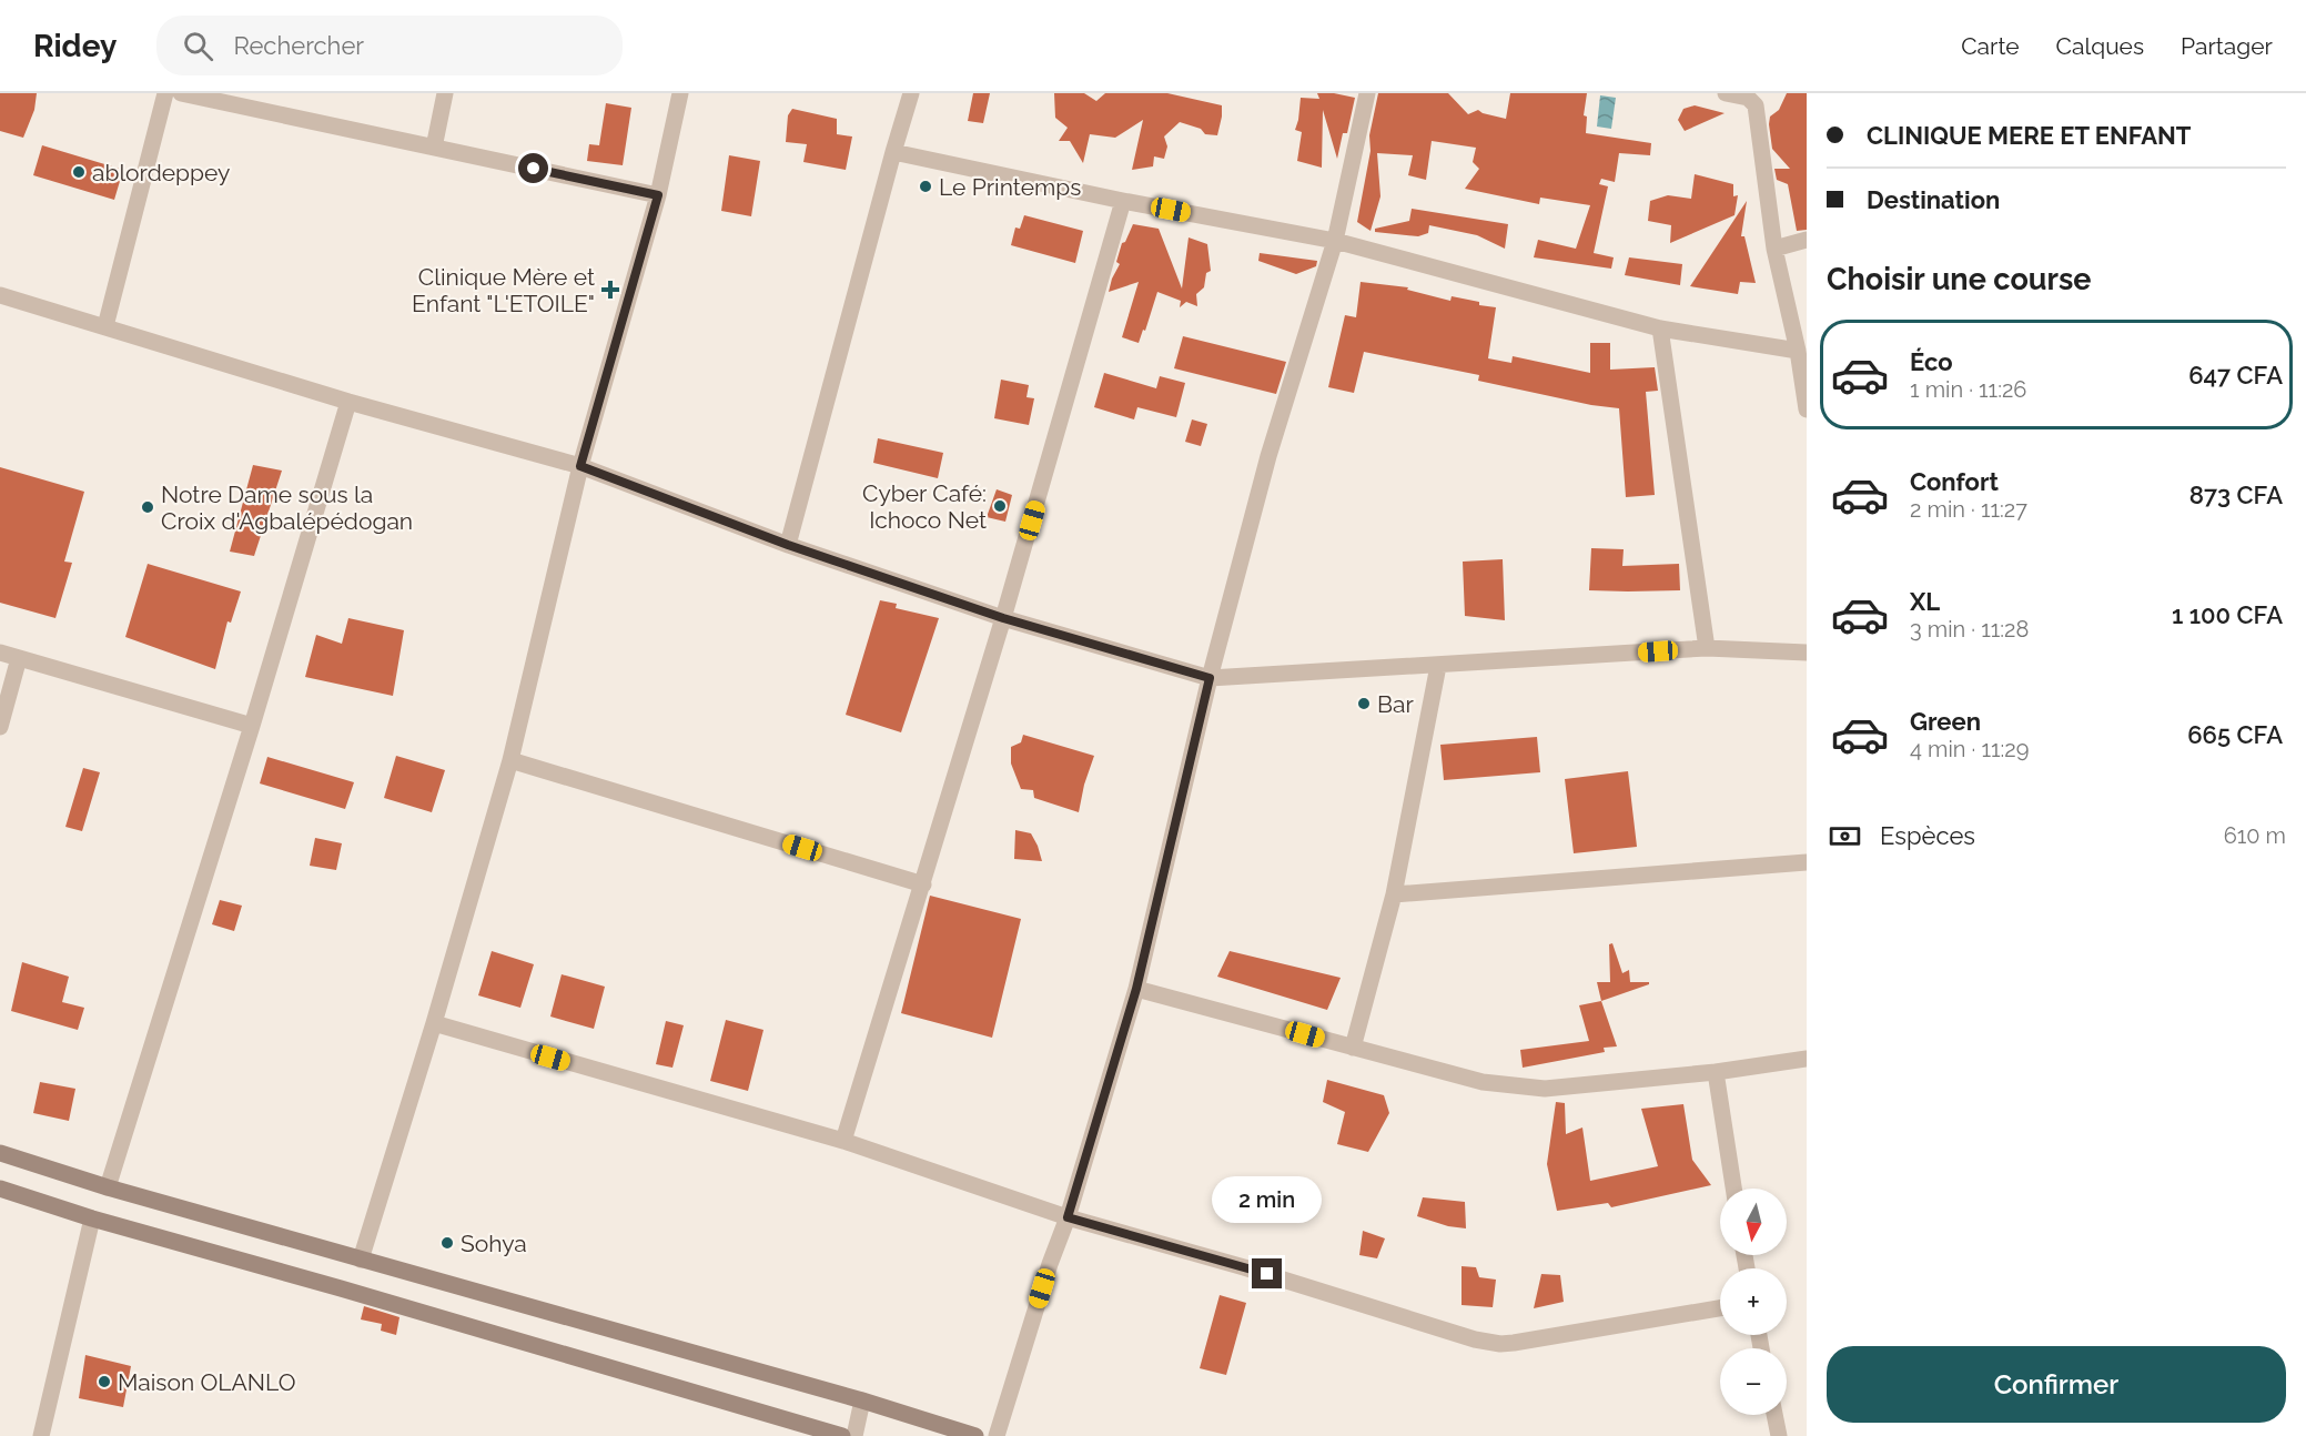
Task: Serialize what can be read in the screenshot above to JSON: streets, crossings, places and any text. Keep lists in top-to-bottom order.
{
  "places": {
    "other": [
      "ablordeppey",
      "Le Printemps",
      "Cyber Café: Ichoco Net",
      "Notre Dame sous la Croix d'Agbalépédogan",
      "Bar",
      "Sohya",
      "Maison OLANLO"
    ],
    "health": ["Clinique Mère et Enfant \"L'ETOILE\""]
  },
  "north": "bottom",
  "page": {
    "header": "Ridey",
    "search": "Rechercher",
    "nav": ["Carte", "Calques", "Partager"],
    "banner": ["CLINIQUE MERE ET ENFANT", "Destination"],
    "heading": "Choisir une course",
    "list": [
      {
        "name": "Éco",
        "note": "1 min · 11:26",
        "value": "647 CFA"
      },
      {
        "name": "Confort",
        "note": "2 min · 11:27",
        "value": "873 CFA"
      },
      {
        "name": "XL",
        "note": "3 min · 11:28",
        "value": "1 100 CFA"
      },
      {
        "name": "Green",
        "note": "4 min · 11:29",
        "value": "665 CFA"
      }
    ],
    "pay": ["Espèces", "610 m"],
    "bubble": "2 min",
    "map_buttons": ["+", "−"],
    "buttons": "Confirmer"
  }
}
